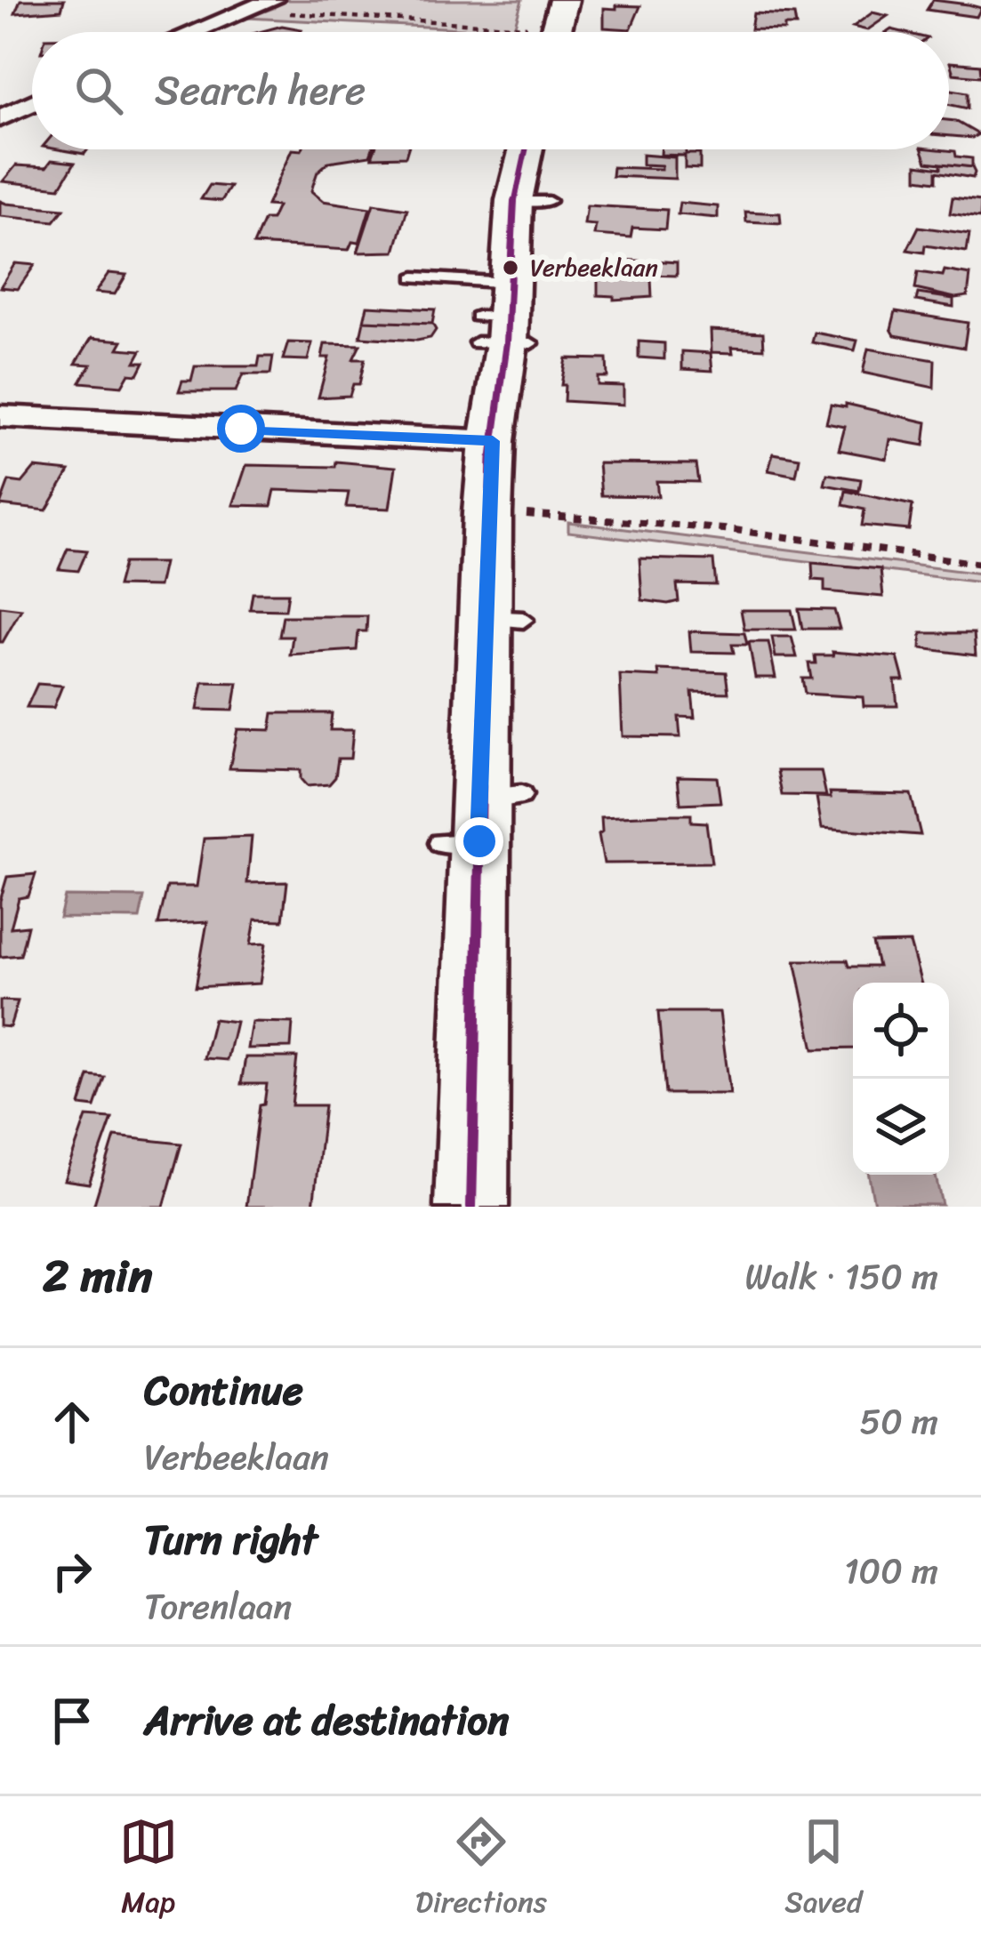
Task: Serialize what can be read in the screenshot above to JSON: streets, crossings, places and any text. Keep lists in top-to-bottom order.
{
  "places": ["Verbeeklaan"],
  "page": {
    "search": "Search here",
    "heading": ["2 min", "Walk · 150 m"],
    "list": [
      ["Continue", "Verbeeklaan", "50 m"],
      ["Turn right", "Torenlaan", "100 m"],
      "Arrive at destination"
    ],
    "nav": ["Map", "Directions", "Saved"]
  }
}
